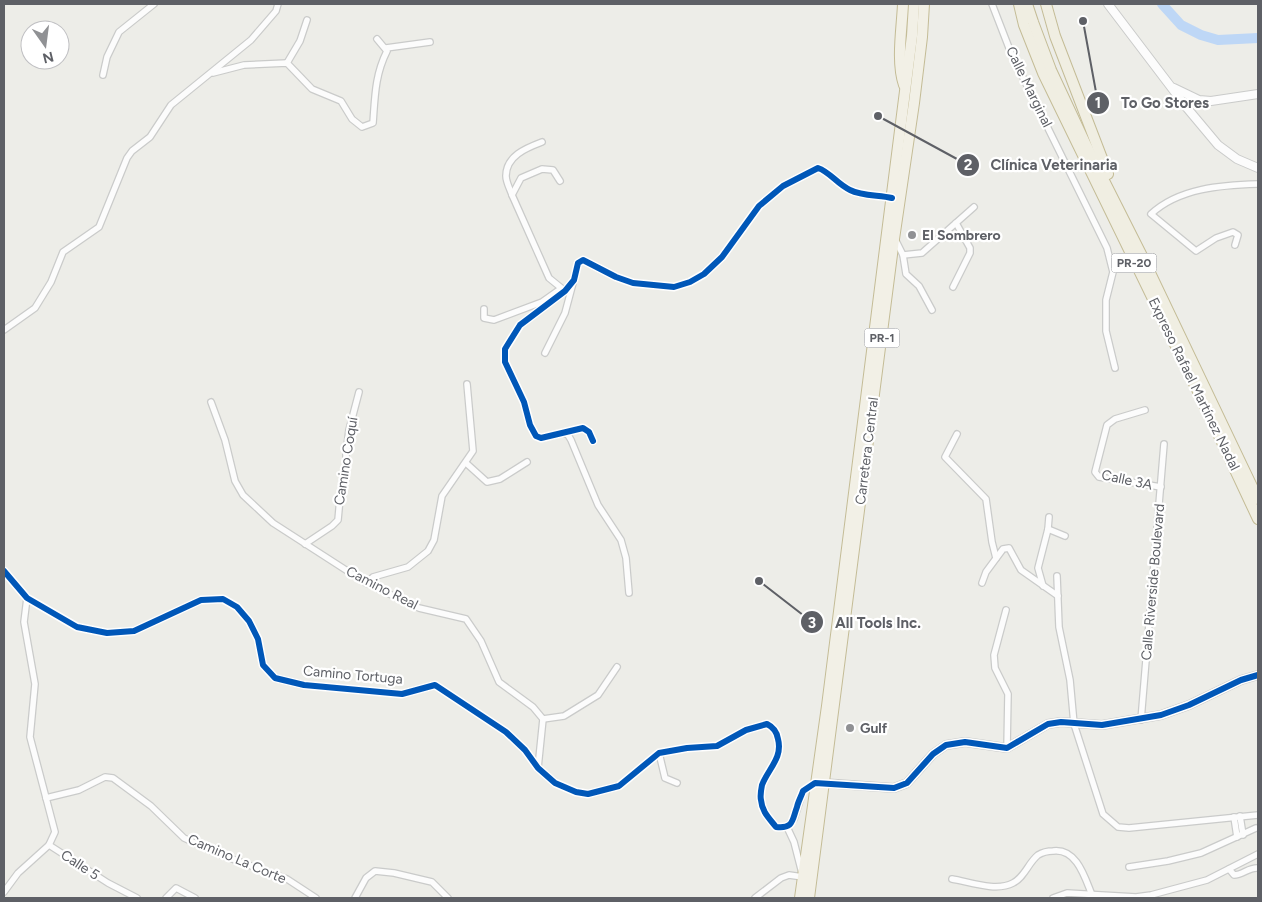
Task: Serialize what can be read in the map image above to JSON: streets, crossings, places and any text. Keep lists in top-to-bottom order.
{
  "streets": {
    "highway": [
      "PR-20",
      "PR-1",
      "Expreso Rafael Martínez Nadal",
      "Carretera Central"
    ],
    "street": [
      "Calle Marginal",
      "Camino Coquí",
      "Calle 3A",
      "Calle Riverside Boulevard",
      "Camino Real",
      "Camino Tortuga",
      "Camino La Corte",
      "Calle 5"
    ]
  },
  "crossings": [
    ["Camino Coquí", "Camino Real"],
    ["Calle 3A", "Calle Riverside Boulevard"]
  ],
  "places": [
    "To Go Stores",
    "Clínica Veterinaria",
    "El Sombrero",
    "All Tools Inc.",
    "Gulf"
  ],
  "north": "bottom"
}
